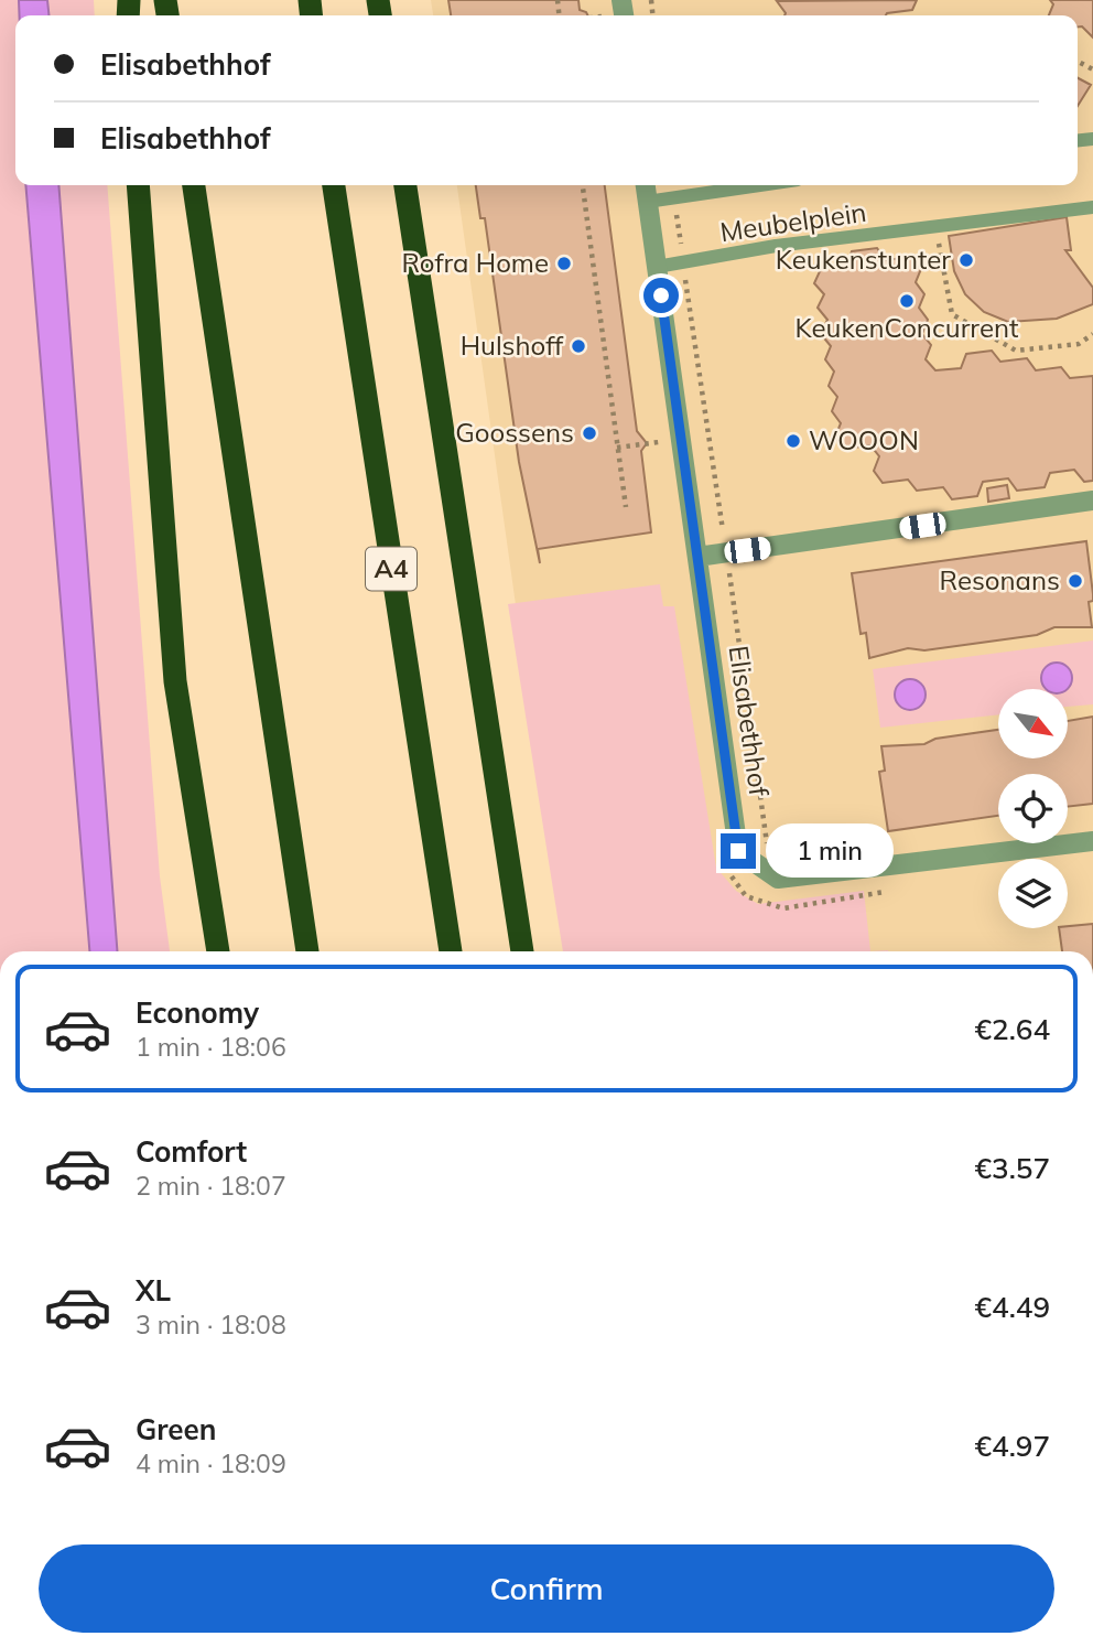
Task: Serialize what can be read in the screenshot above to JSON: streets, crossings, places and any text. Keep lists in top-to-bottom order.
{
  "streets": {
    "highway": ["A4"],
    "street": ["Elisabethhof"],
    "lane": ["Meubelplein"]
  },
  "crossings": [
    ["Meubelplein", "Elisabethhof"]
  ],
  "places": [
    "Keukenstunter",
    "Rofra Home",
    "KeukenConcurrent",
    "Hulshoff",
    "Goossens",
    "WOOON",
    "Resonans"
  ],
  "north": "bottom right",
  "page": {
    "banner": ["Elisabethhof", "Elisabethhof"],
    "bubble": "1 min",
    "list": [
      {
        "name": "Economy",
        "note": "1 min · 18:06",
        "value": "€2.64"
      },
      {
        "name": "Comfort",
        "note": "2 min · 18:07",
        "value": "€3.57"
      },
      {
        "name": "XL",
        "note": "3 min · 18:08",
        "value": "€4.49"
      },
      {
        "name": "Green",
        "note": "4 min · 18:09",
        "value": "€4.97"
      }
    ],
    "buttons": "Confirm"
  }
}
